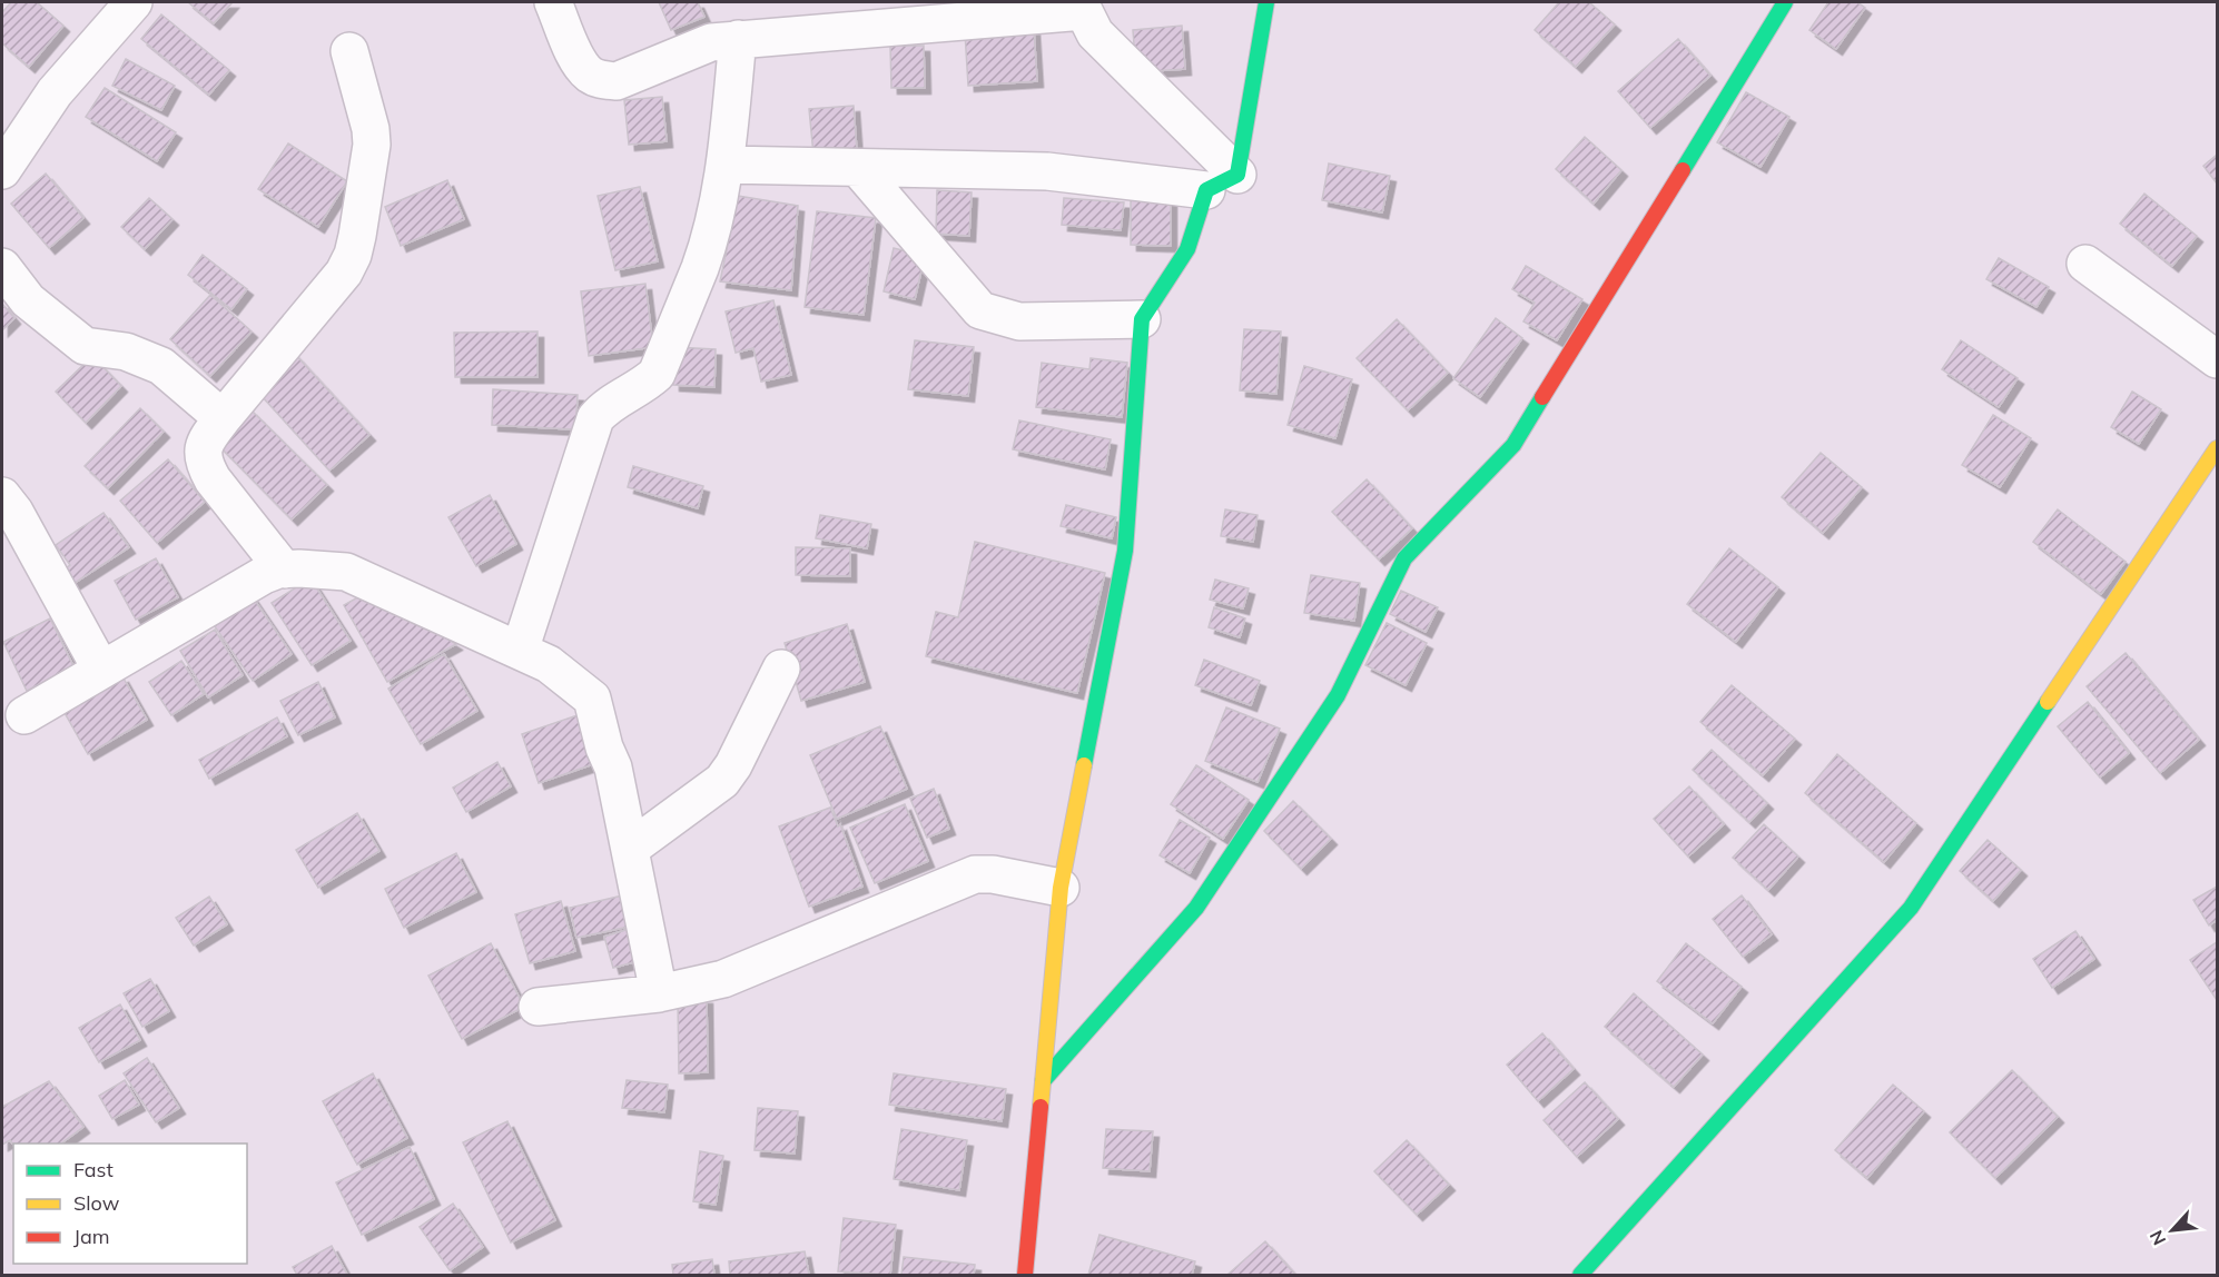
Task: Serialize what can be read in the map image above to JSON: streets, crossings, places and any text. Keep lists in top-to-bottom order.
{
  "legend": ["Fast", "Slow", "Jam"],
  "north": "bottom left"
}
